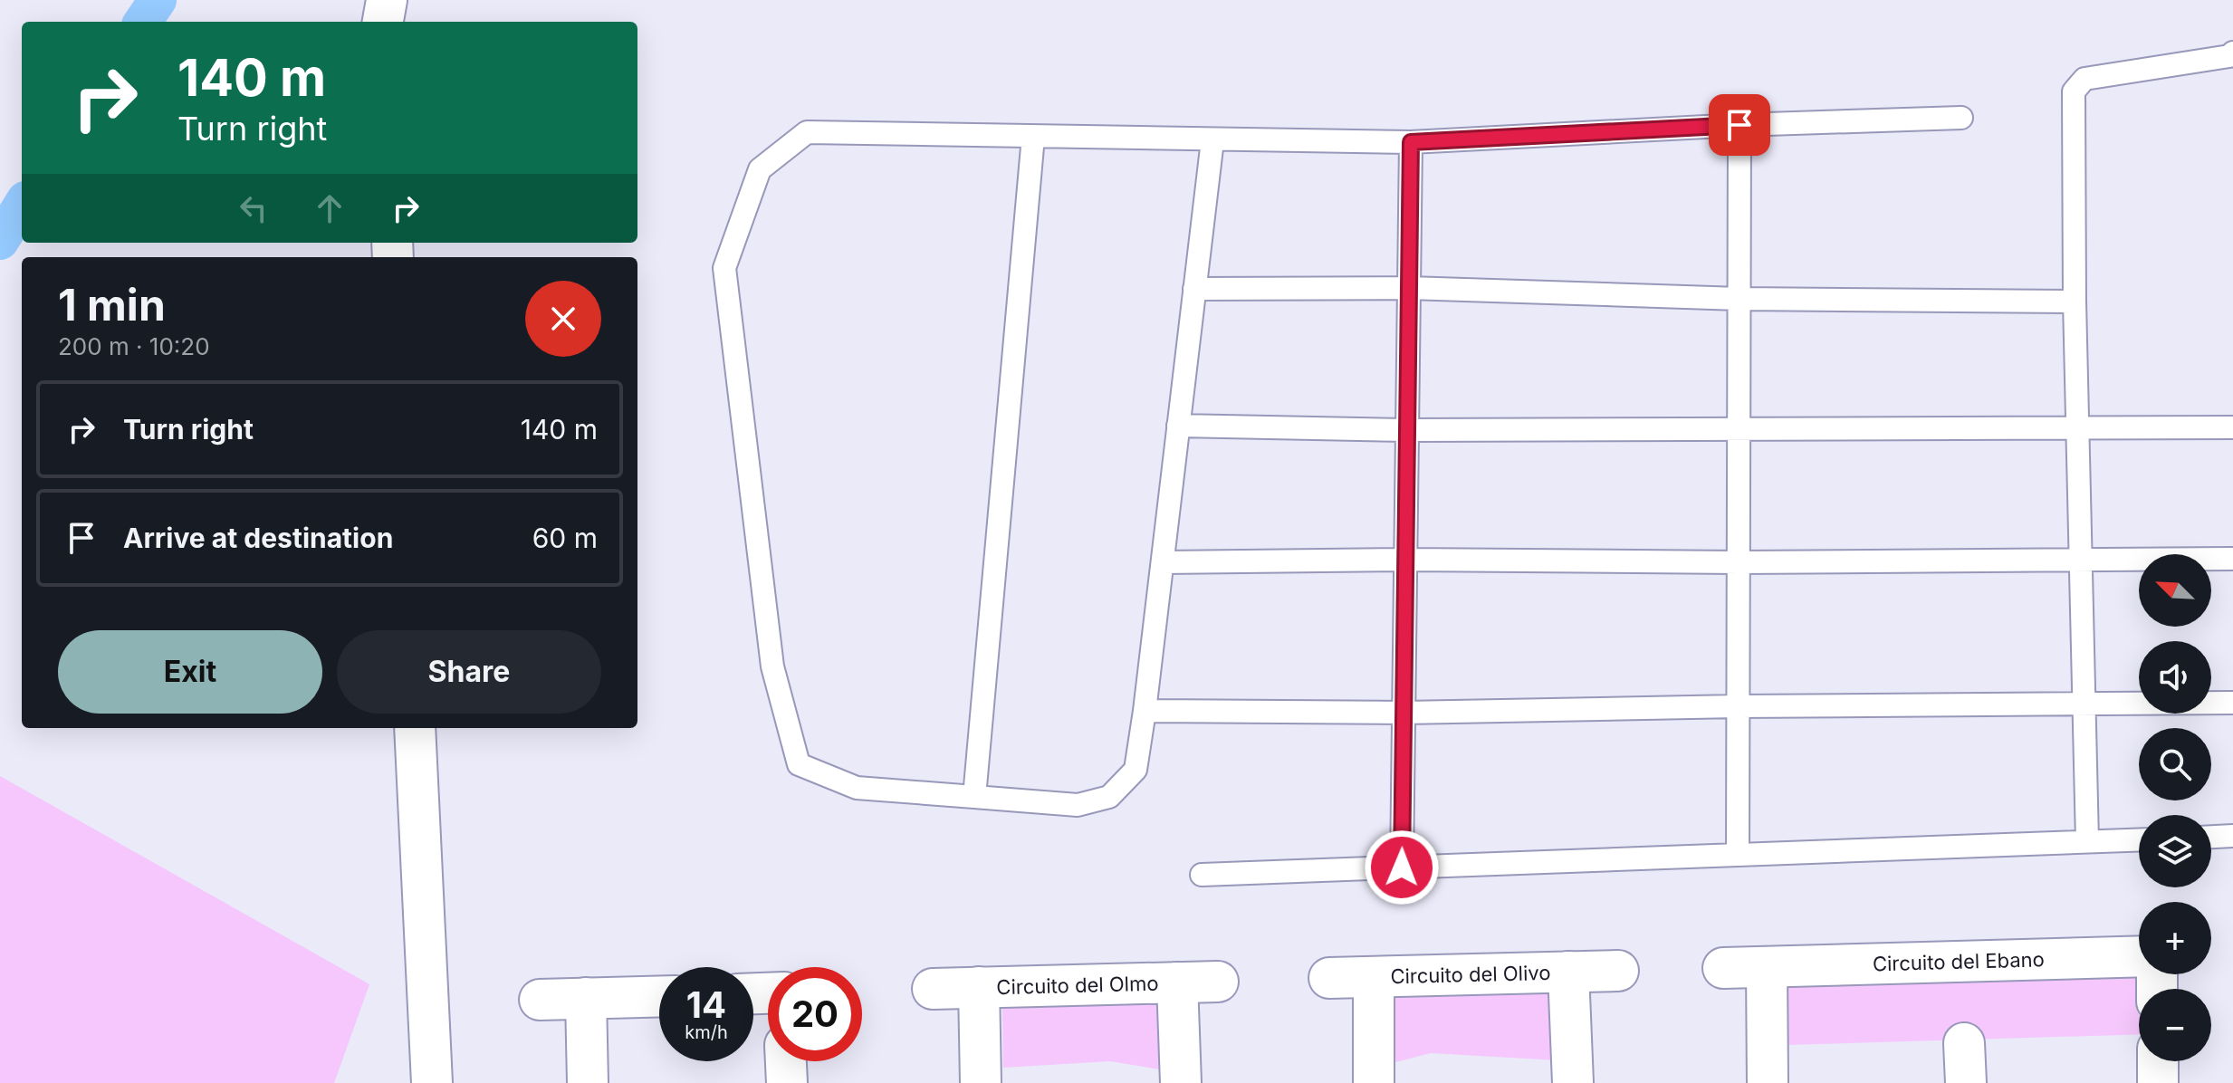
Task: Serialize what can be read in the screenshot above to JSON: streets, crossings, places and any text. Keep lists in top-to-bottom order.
{
  "streets": {
    "street": ["Circuito del Ebano", "Circuito del Olivo", "Circuito del Olmo"]
  },
  "north": "top left",
  "page": {
    "turn": ["140 m", "Turn right"],
    "heading": ["1 min", "200 m · 10:20"],
    "list": [
      {
        "name": "Turn right",
        "value": "140 m"
      },
      {
        "name": "Arrive at destination",
        "value": "60 m"
      }
    ],
    "map_buttons": ["+", "−"],
    "buttons": ["Exit", "Share"],
    "speed": "14 km/h",
    "limit": "20"
  }
}
